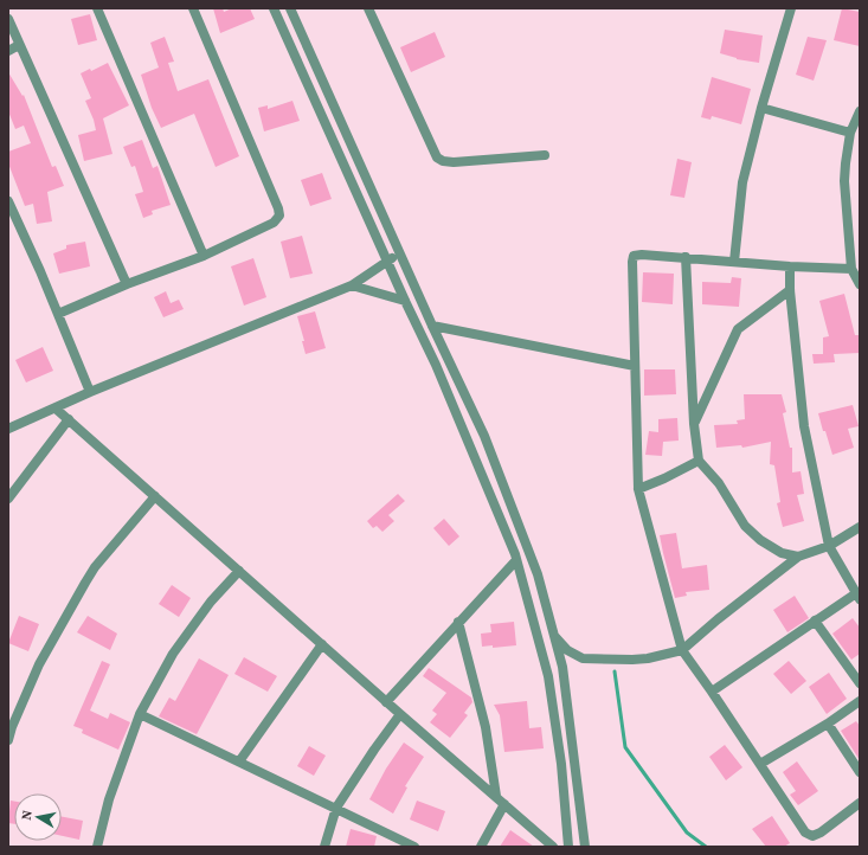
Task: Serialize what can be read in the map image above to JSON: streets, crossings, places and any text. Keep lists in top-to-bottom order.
{
  "north": "left"
}
